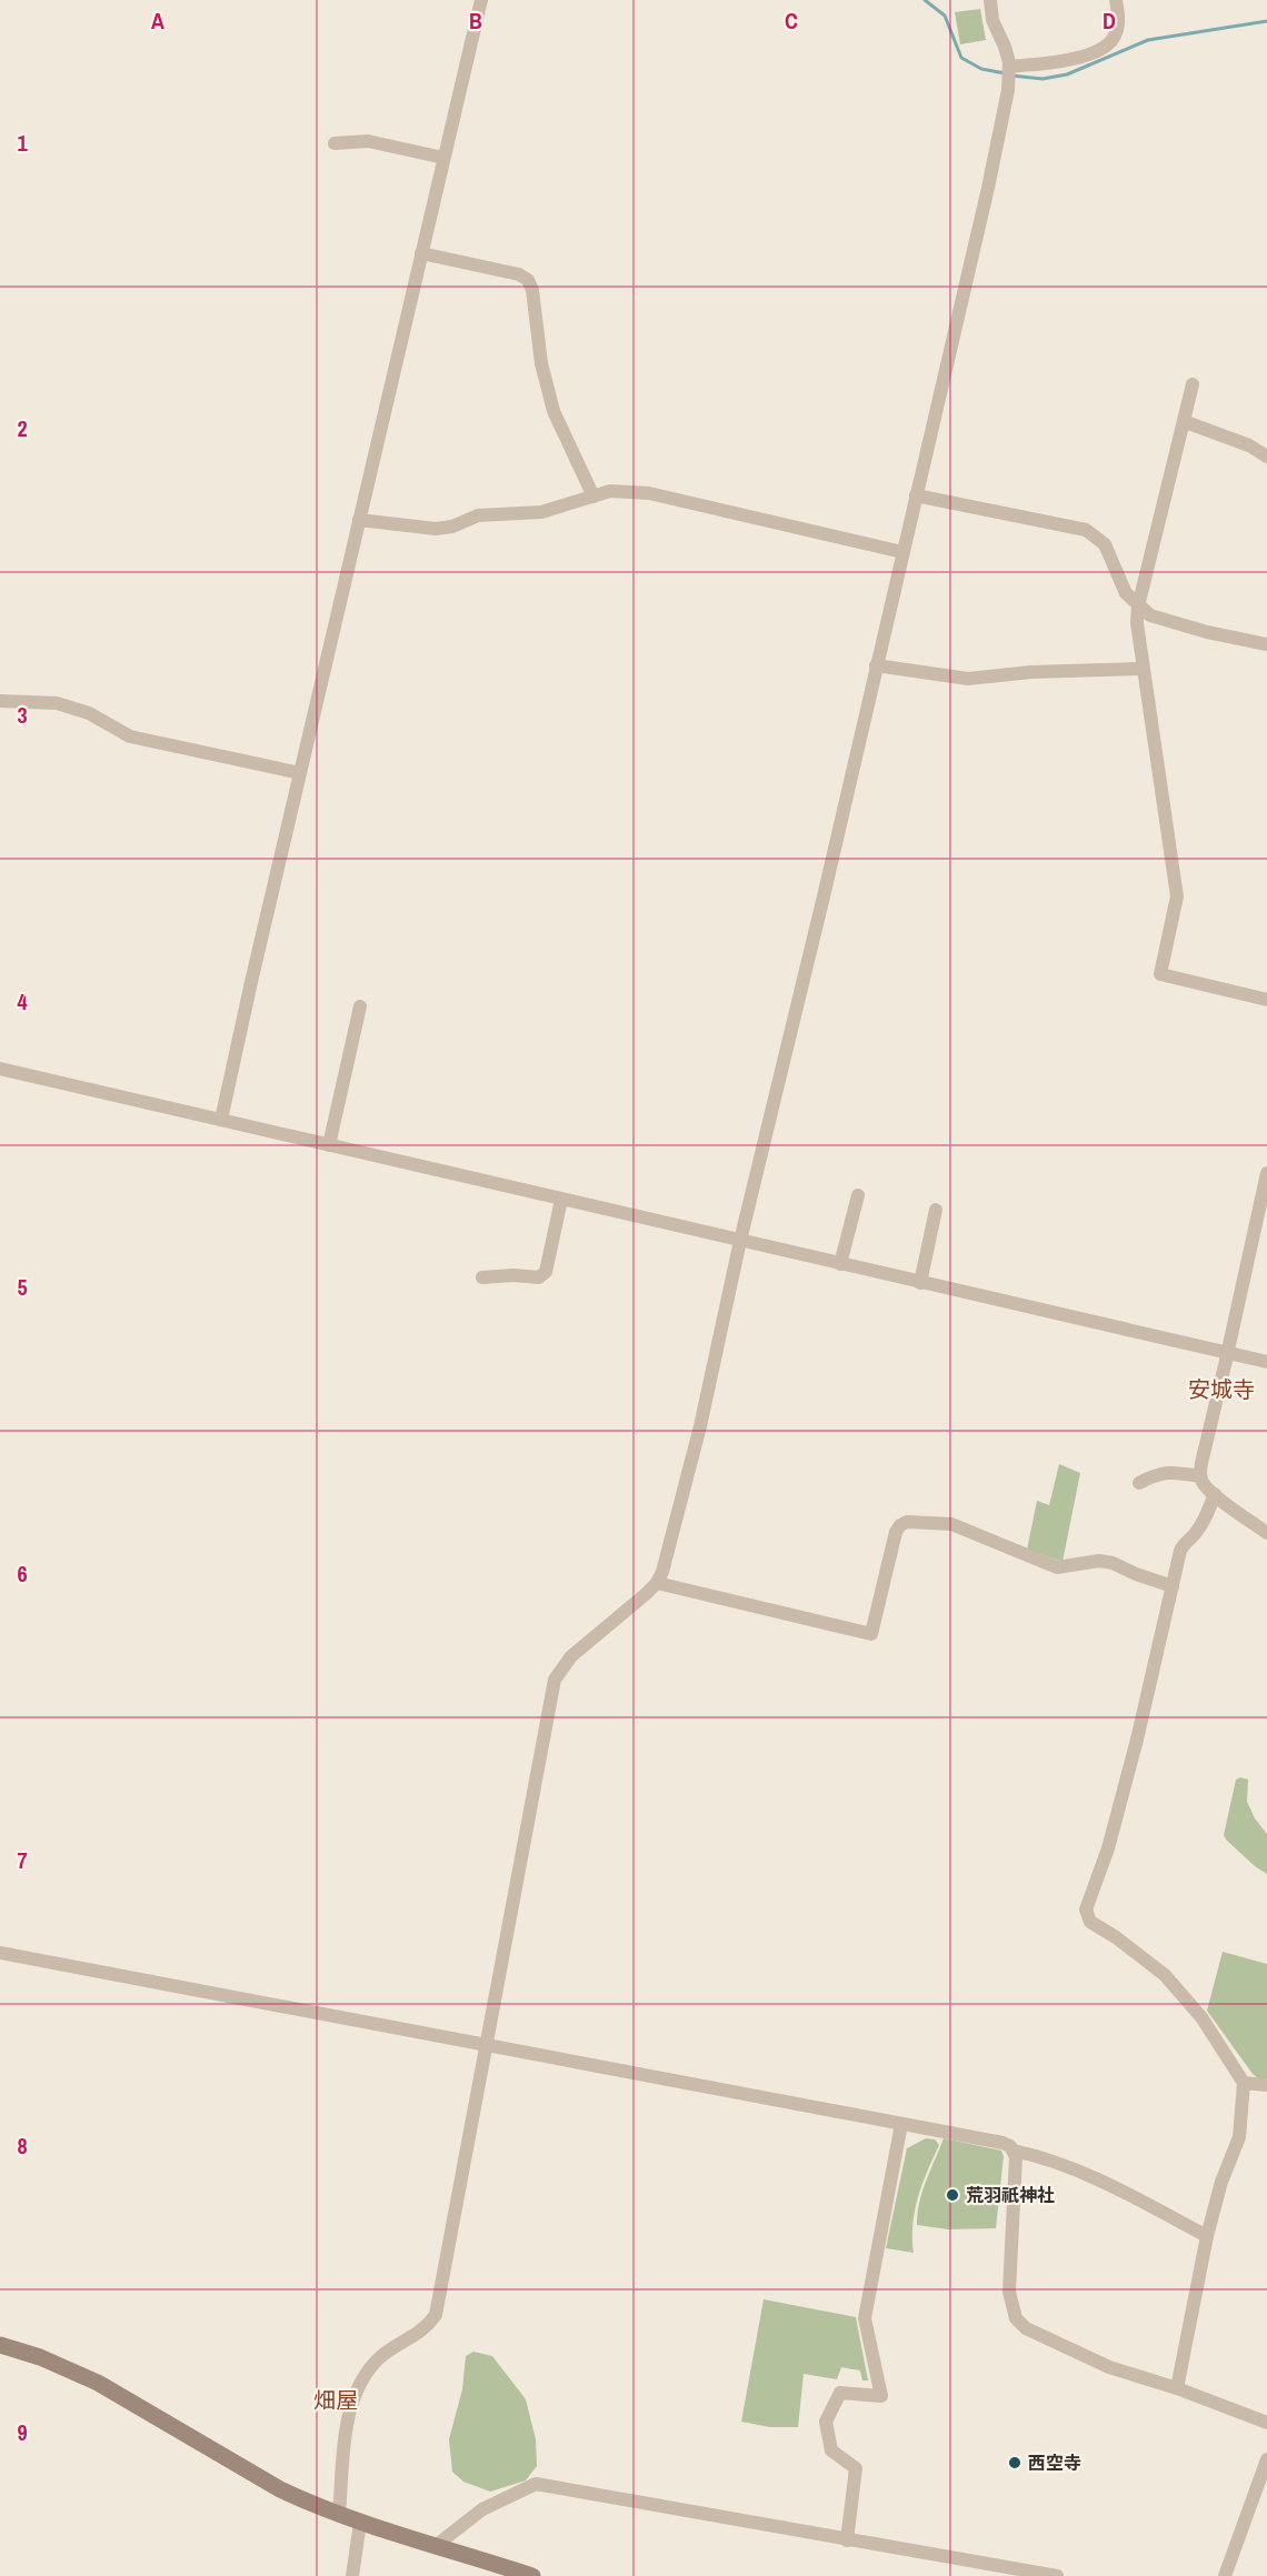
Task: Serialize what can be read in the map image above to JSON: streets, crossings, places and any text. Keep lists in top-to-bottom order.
{
  "districts": ["安城寺", "畑屋"],
  "places": ["荒羽祇神社", "西空寺"],
  "grid": {
    "columns": [
      "A",
      "B",
      "C",
      "D"
    ],
    "rows": [
      "1",
      "2",
      "3",
      "4",
      "5",
      "6",
      "7",
      "8",
      "9"
    ]
  }
}
